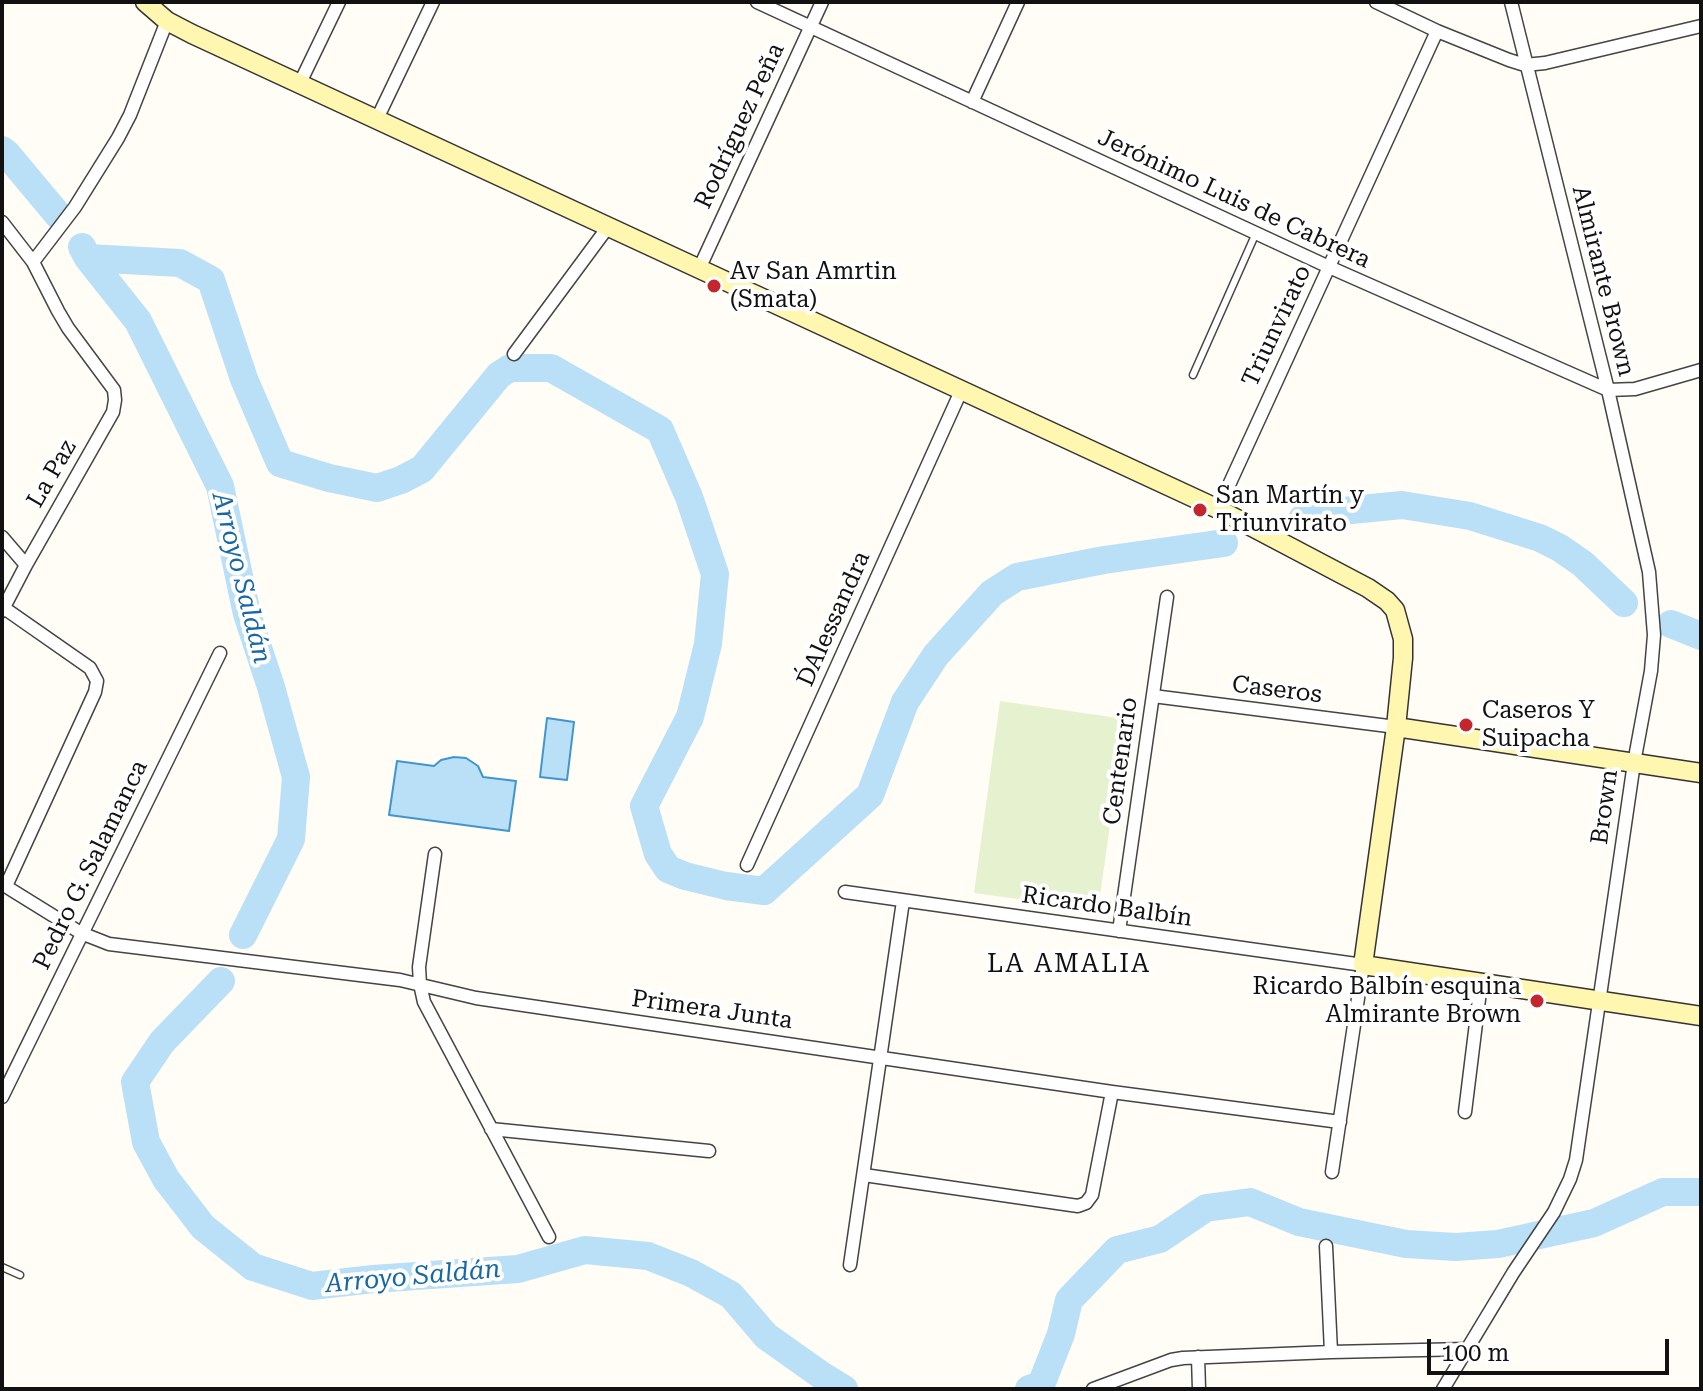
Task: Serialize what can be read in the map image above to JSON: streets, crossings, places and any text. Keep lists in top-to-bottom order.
{
  "streets": {
    "street": [
      "Rodríguez Peña",
      "Jerónimo Luis de Cabrera",
      "Almirante Brown",
      "Triunvirato",
      "La Paz",
      "D´Alessandra",
      "Caseros",
      "Centenario",
      "Brown",
      "Pedro G. Salamanca",
      "Ricardo Balbín",
      "Primera Junta"
    ]
  },
  "crossings": [
    ["Rodríguez Peña", "Jerónimo Luis de Cabrera"],
    ["Jerónimo Luis de Cabrera", "Almirante Brown"],
    ["Jerónimo Luis de Cabrera", "Triunvirato"],
    ["Almirante Brown", "Brown"],
    ["Caseros", "Centenario"],
    ["Centenario", "Ricardo Balbín"],
    ["Pedro G. Salamanca", "Primera Junta"]
  ],
  "districts": ["LA AMALIA"],
  "water": ["Arroyo Saldán"],
  "places": [
    "Av San Amrtin (Smata)",
    "San Martín y Triunvirato",
    "Caseros Y Suipacha",
    "Ricardo Balbín esquina Almirante Brown"
  ],
  "scale_bar": "100 m"
}
